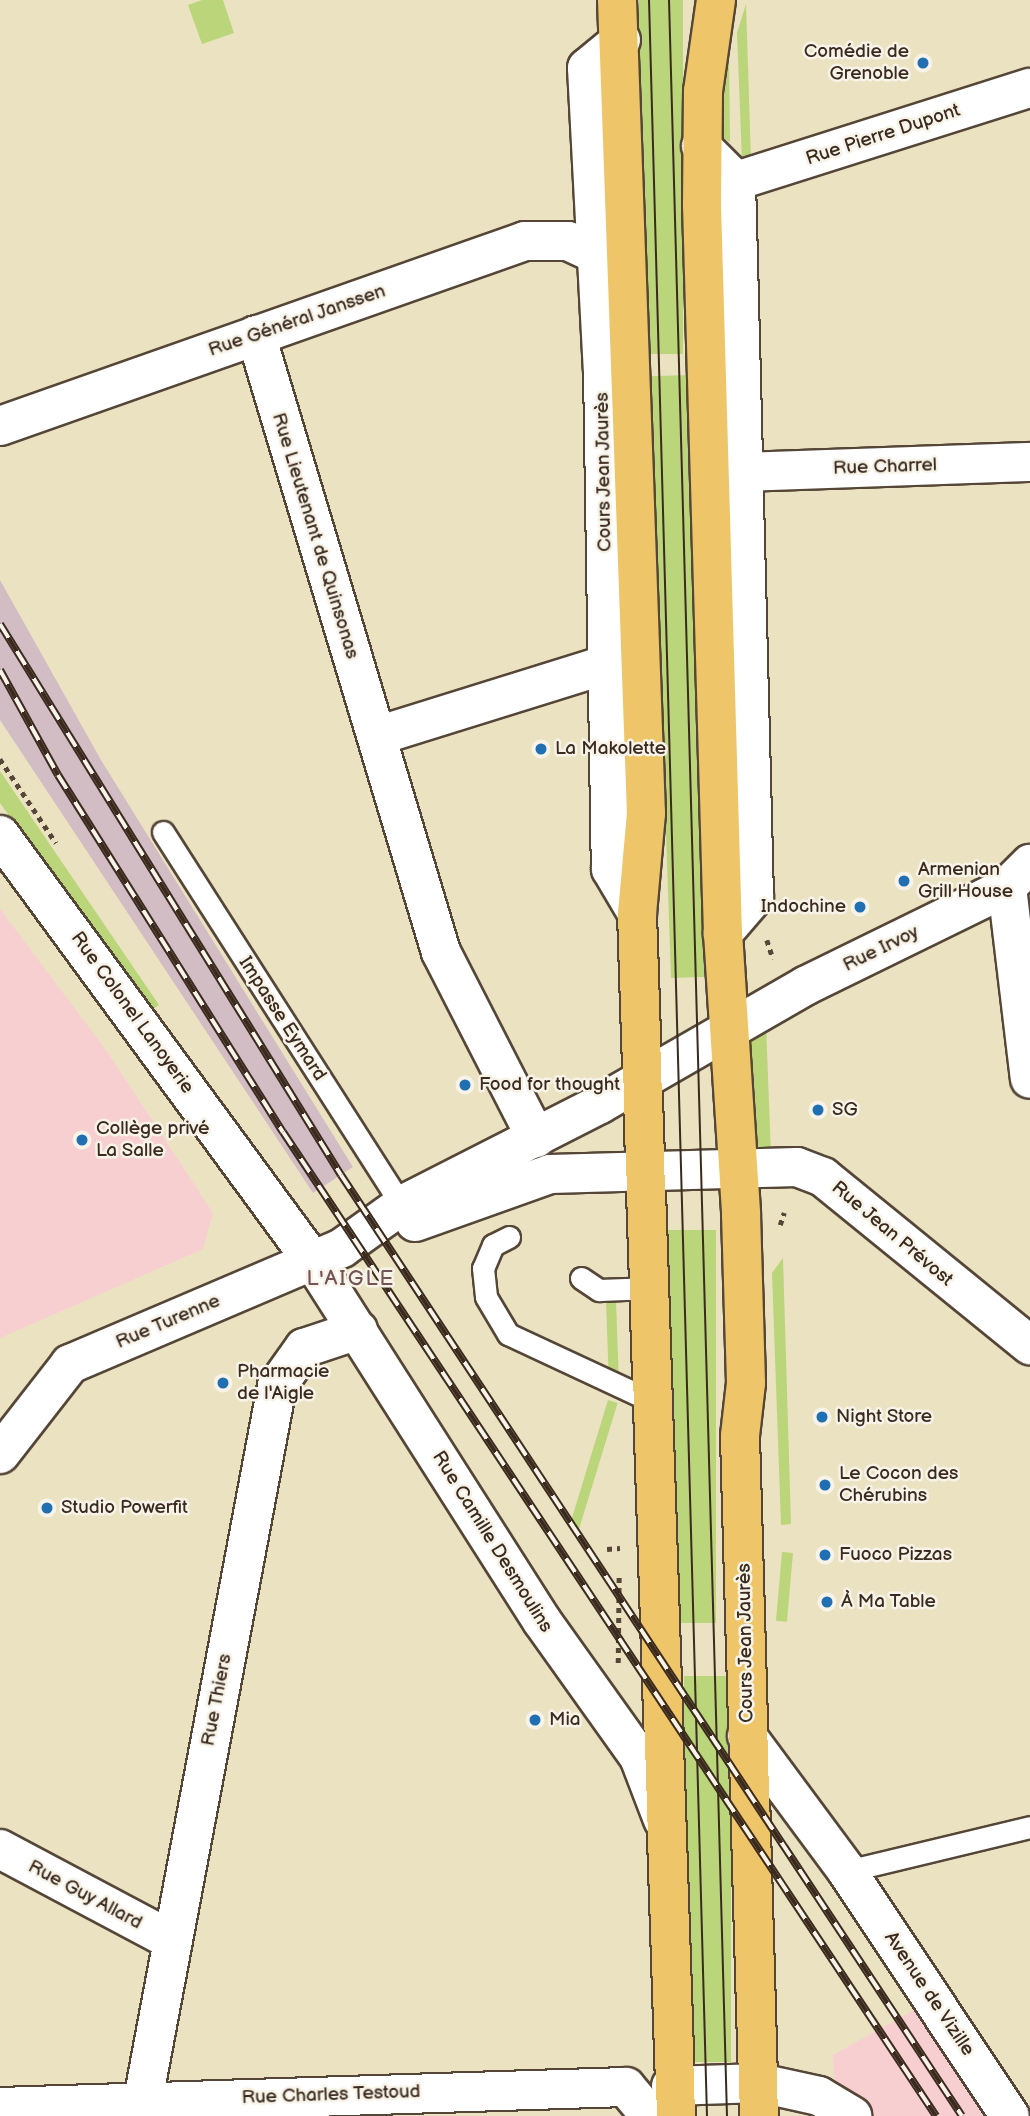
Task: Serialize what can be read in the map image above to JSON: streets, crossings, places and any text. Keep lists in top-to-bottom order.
{
  "streets": {
    "main road": ["Cours Jean Jaurès"],
    "street": [
      "Rue Pierre Dupont",
      "Rue Général Janssen",
      "Rue Charrel",
      "Rue Lieutenant de Quinsonas",
      "Rue Irvoy",
      "Rue Colonel Lanoyerie",
      "Rue Jean Prévost",
      "Rue Turenne",
      "Rue Camille Desmoulins",
      "Rue Thiers",
      "Rue Guy Allard",
      "Avenue de Vizille",
      "Rue Charles Testoud"
    ],
    "lane": ["Impasse Eymard"]
  },
  "crossings": [
    ["Rue Général Janssen", "Cours Jean Jaurès"],
    ["Rue Général Janssen", "Rue Lieutenant de Quinsonas"],
    ["Cours Jean Jaurès", "Rue Irvoy"],
    ["Cours Jean Jaurès", "Rue Jean Prévost"],
    ["Cours Jean Jaurès", "Rue Turenne"],
    ["Cours Jean Jaurès", "Rue Camille Desmoulins"],
    ["Cours Jean Jaurès", "Avenue de Vizille"],
    ["Cours Jean Jaurès", "Rue Charles Testoud"],
    ["Rue Lieutenant de Quinsonas", "Rue Turenne"],
    ["Rue Colonel Lanoyerie", "Rue Turenne"],
    ["Rue Colonel Lanoyerie", "Rue Camille Desmoulins"],
    ["Impasse Eymard", "Rue Turenne"],
    ["Rue Turenne", "Rue Camille Desmoulins"],
    ["Rue Camille Desmoulins", "Rue Thiers"],
    ["Rue Thiers", "Rue Guy Allard"],
    ["Rue Thiers", "Rue Charles Testoud"]
  ],
  "districts": ["L'AIGLE"],
  "places": [
    "Comédie de Grenoble",
    "La Makolette",
    "Armenian Grill House",
    "Indochine",
    "Food for thought",
    "SG",
    "Collège privé La Salle",
    "Pharmacie de l'Aigle",
    "Night Store",
    "Le Cocon des Chérubins",
    "Studio Powerfit",
    "Fuoco Pizzas",
    "À Ma Table",
    "Mia"
  ]
}
